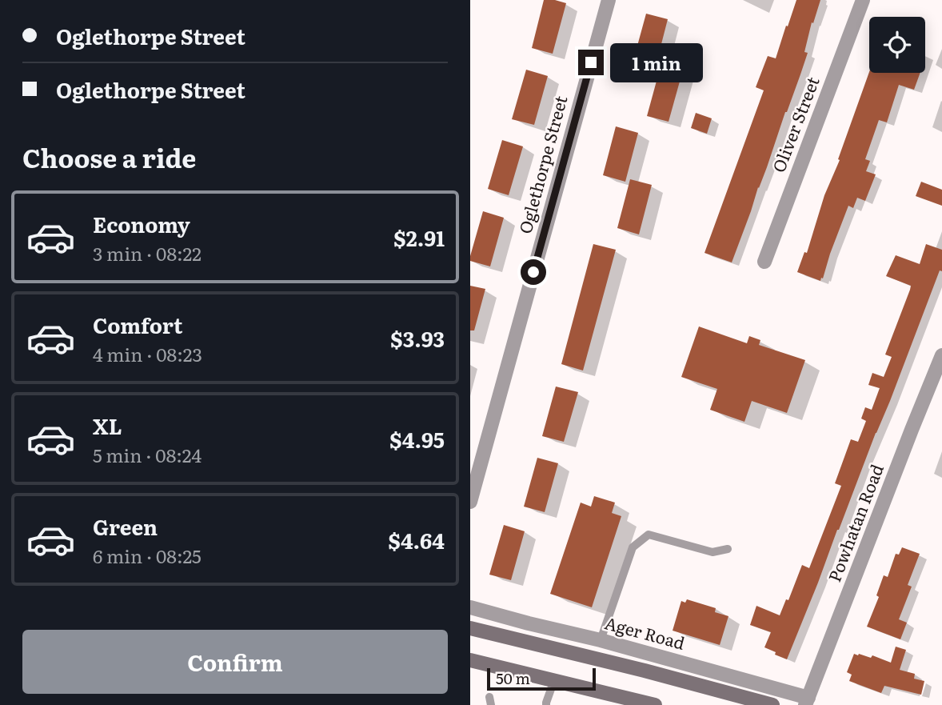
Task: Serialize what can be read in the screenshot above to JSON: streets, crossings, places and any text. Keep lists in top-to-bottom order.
{
  "streets": {
    "main road": ["Ager Road"],
    "street": ["Oliver Street", "Oglethorpe Street", "Powhatan Road"]
  },
  "crossings": [
    ["Powhatan Road", "Ager Road"]
  ],
  "scale_bar": "50 m",
  "page": {
    "banner": ["Oglethorpe Street", "Oglethorpe Street"],
    "bubble": "1 min",
    "heading": "Choose a ride",
    "list": [
      {
        "name": "Economy",
        "note": "3 min · 08:22",
        "value": "$2.91"
      },
      {
        "name": "Comfort",
        "note": "4 min · 08:23",
        "value": "$3.93"
      },
      {
        "name": "XL",
        "note": "5 min · 08:24",
        "value": "$4.95"
      },
      {
        "name": "Green",
        "note": "6 min · 08:25",
        "value": "$4.64"
      }
    ],
    "buttons": "Confirm",
    "scale": "50 m"
  }
}
